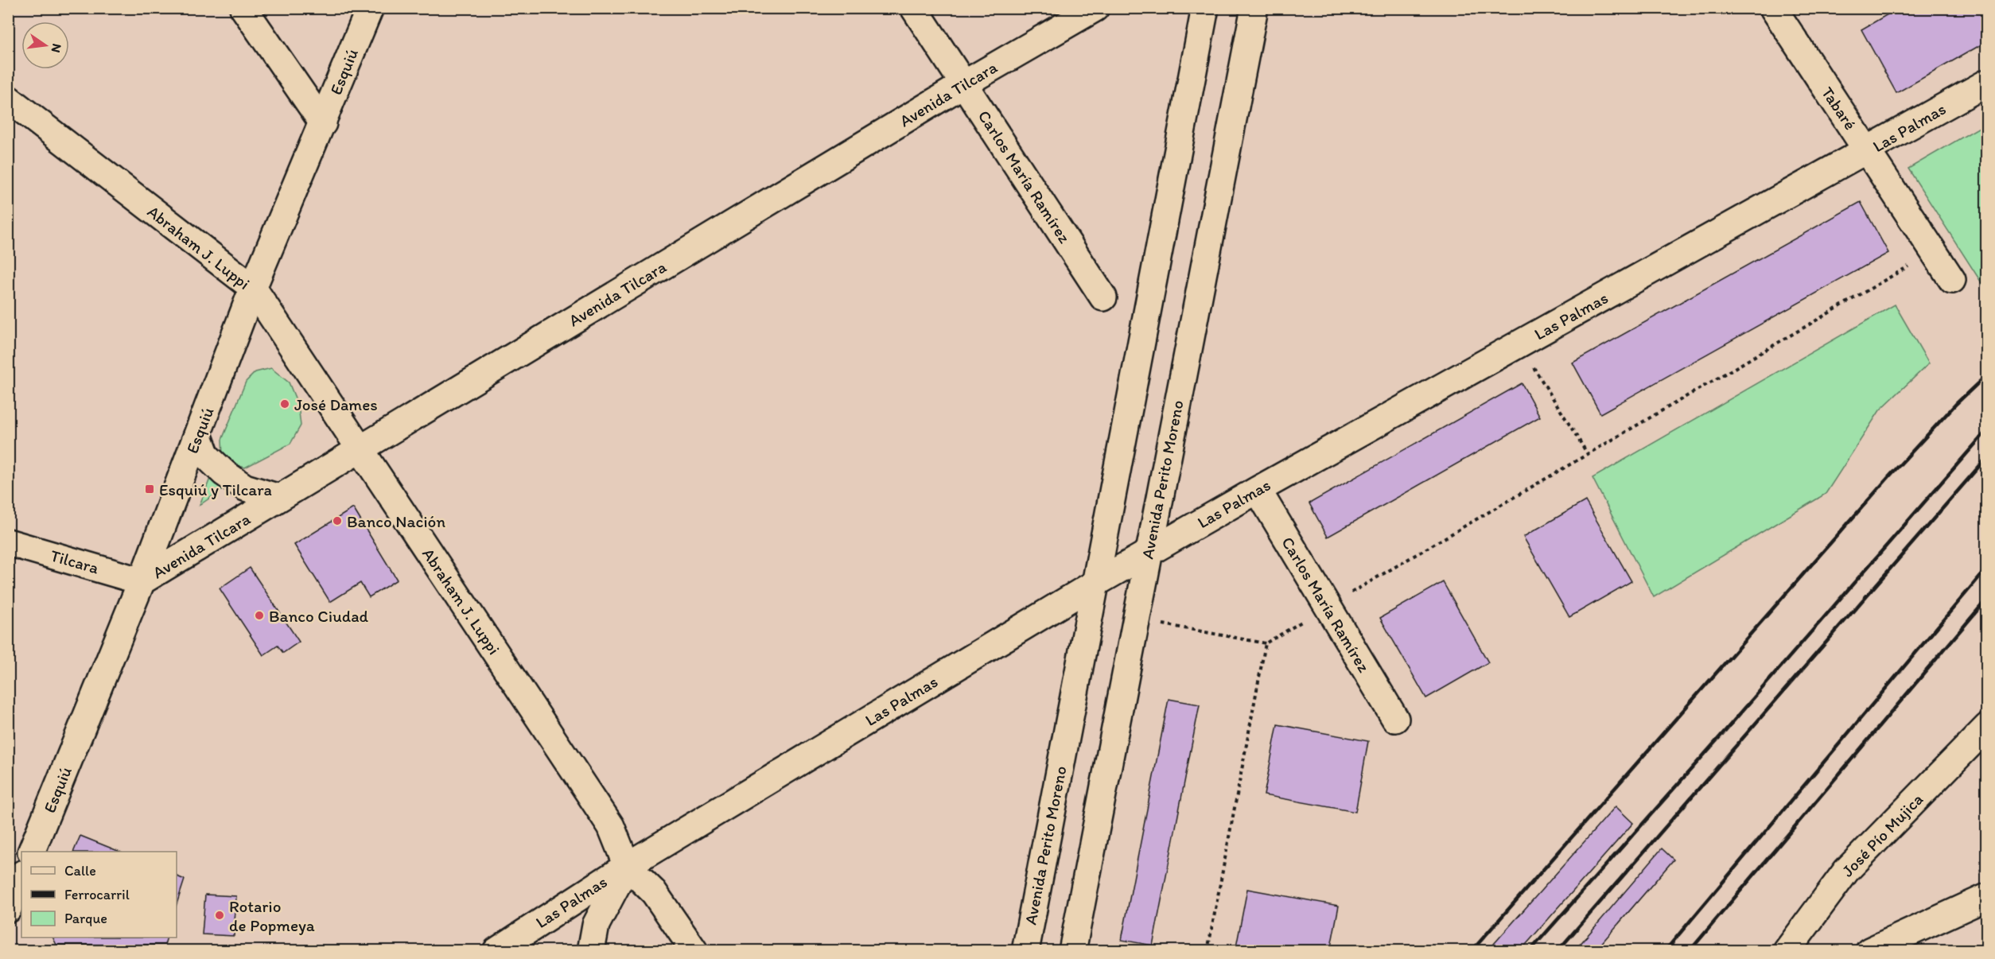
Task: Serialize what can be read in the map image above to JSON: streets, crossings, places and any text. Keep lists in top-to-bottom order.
{
  "streets": {
    "street": [
      "Esquiú",
      "Avenida Tilcara",
      "Tabaré",
      "Las Palmas",
      "Carlos María Ramírez",
      "Abraham J. Luppi",
      "Avenida Perito Moreno",
      "Tilcara",
      "José Pío Mujica"
    ]
  },
  "crossings": [
    ["Esquiú", "Avenida Tilcara"],
    ["Esquiú", "Abraham J. Luppi"],
    ["Esquiú", "Tilcara"],
    ["Avenida Tilcara", "Carlos María Ramírez"],
    ["Avenida Tilcara", "Abraham J. Luppi"],
    ["Avenida Tilcara", "Tilcara"],
    ["Tabaré", "Las Palmas"],
    ["Las Palmas", "Carlos María Ramírez"],
    ["Las Palmas", "Abraham J. Luppi"],
    ["Las Palmas", "Avenida Perito Moreno"]
  ],
  "places": {
    "other": [
      "José Dames",
      "Banco Nación",
      "Banco Ciudad",
      "Rotario de Popmeya"
    ],
    "transit": ["Esquiú y Tilcara"]
  },
  "legend": ["Calle", "Ferrocarril", "Parque"],
  "north": "right"
}
